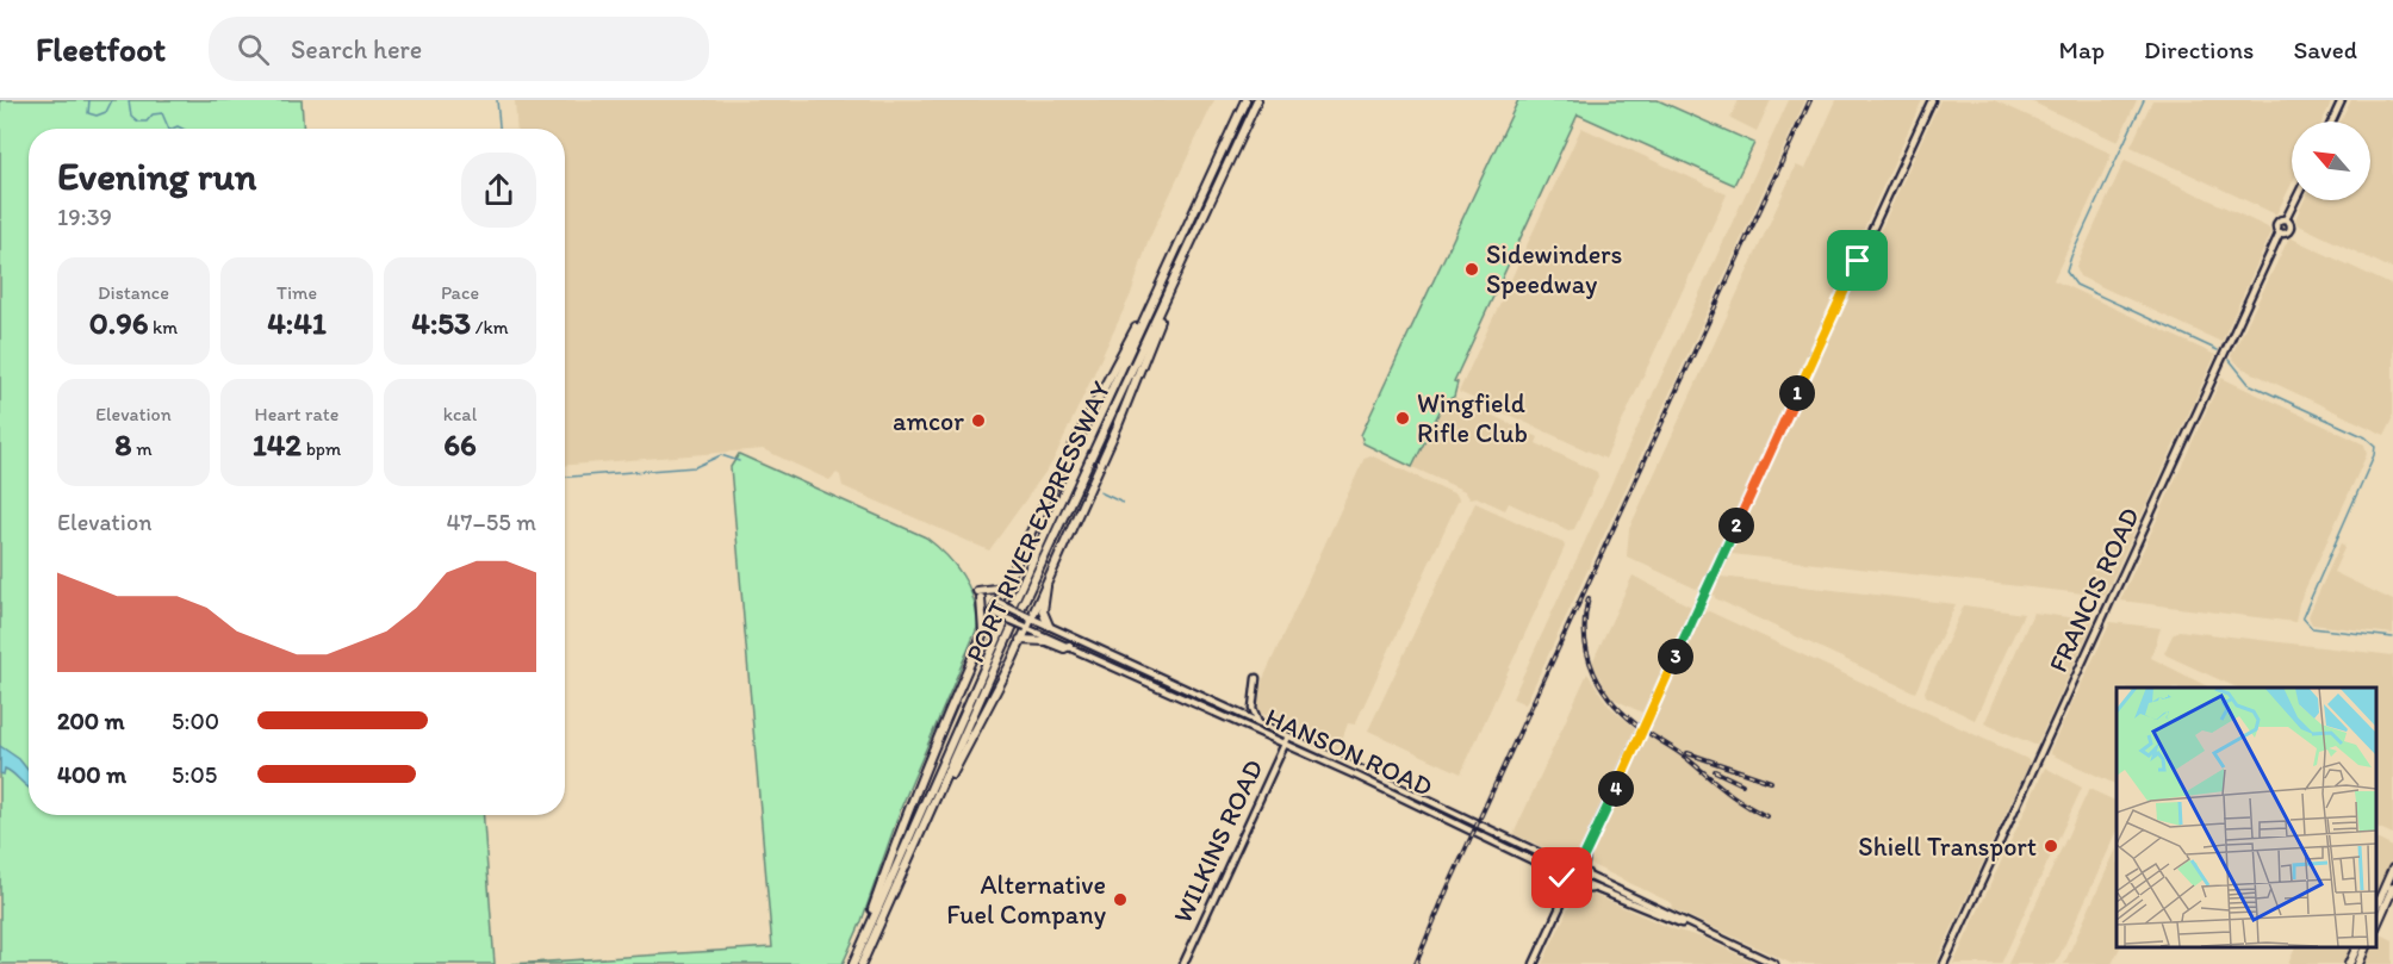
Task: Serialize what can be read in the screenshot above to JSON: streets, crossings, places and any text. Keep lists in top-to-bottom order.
{
  "streets": {
    "highway": ["PORT RIVER EXPRESSWAY"],
    "street": ["FRANCIS ROAD", "HANSON ROAD", "WILKINS ROAD"]
  },
  "crossings": [
    ["HANSON ROAD", "WILKINS ROAD"]
  ],
  "places": [
    "Sidewinders Speedway",
    "Wingfield Rifle Club",
    "amcor",
    "Shiell Transport",
    "Alternative Fuel Company"
  ],
  "north": "top left",
  "page": {
    "header": "Fleetfoot",
    "search": "Search here",
    "nav": ["Map", "Directions", "Saved"],
    "heading": ["Evening run", "19:39"],
    "stats": [
      ["Distance", "0.96 km"],
      ["Time", "4:41"],
      ["Pace", "4:53 /km"],
      ["Elevation", "8 m"],
      ["Heart rate", "142 bpm"],
      ["kcal", "66"]
    ],
    "pins": [
      "1",
      "2",
      "3",
      "4"
    ],
    "chart": ["Elevation", "47–55 m"],
    "list": [
      {
        "name": "200 m",
        "note": "5:00"
      },
      {
        "name": "400 m",
        "note": "5:05"
      }
    ]
  }
}
